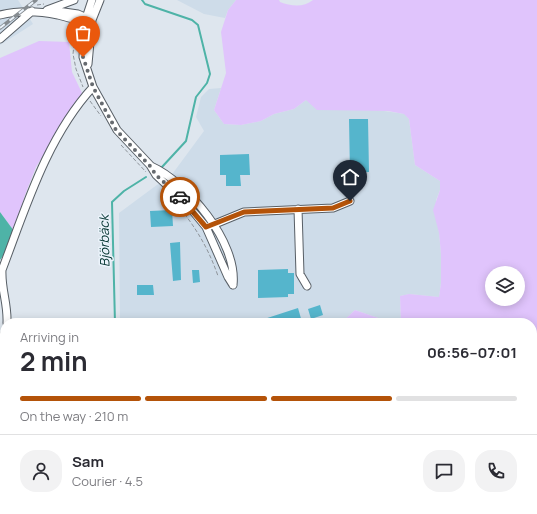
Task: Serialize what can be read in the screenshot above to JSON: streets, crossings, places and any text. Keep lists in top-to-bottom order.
{
  "water": ["Björbäck"],
  "page": {
    "heading": ["2 min", "Arriving in", "06:56–07:01"],
    "panel": ["Sam", "Courier · 4.5"],
    "bar": "On the way · 210 m"
  }
}
